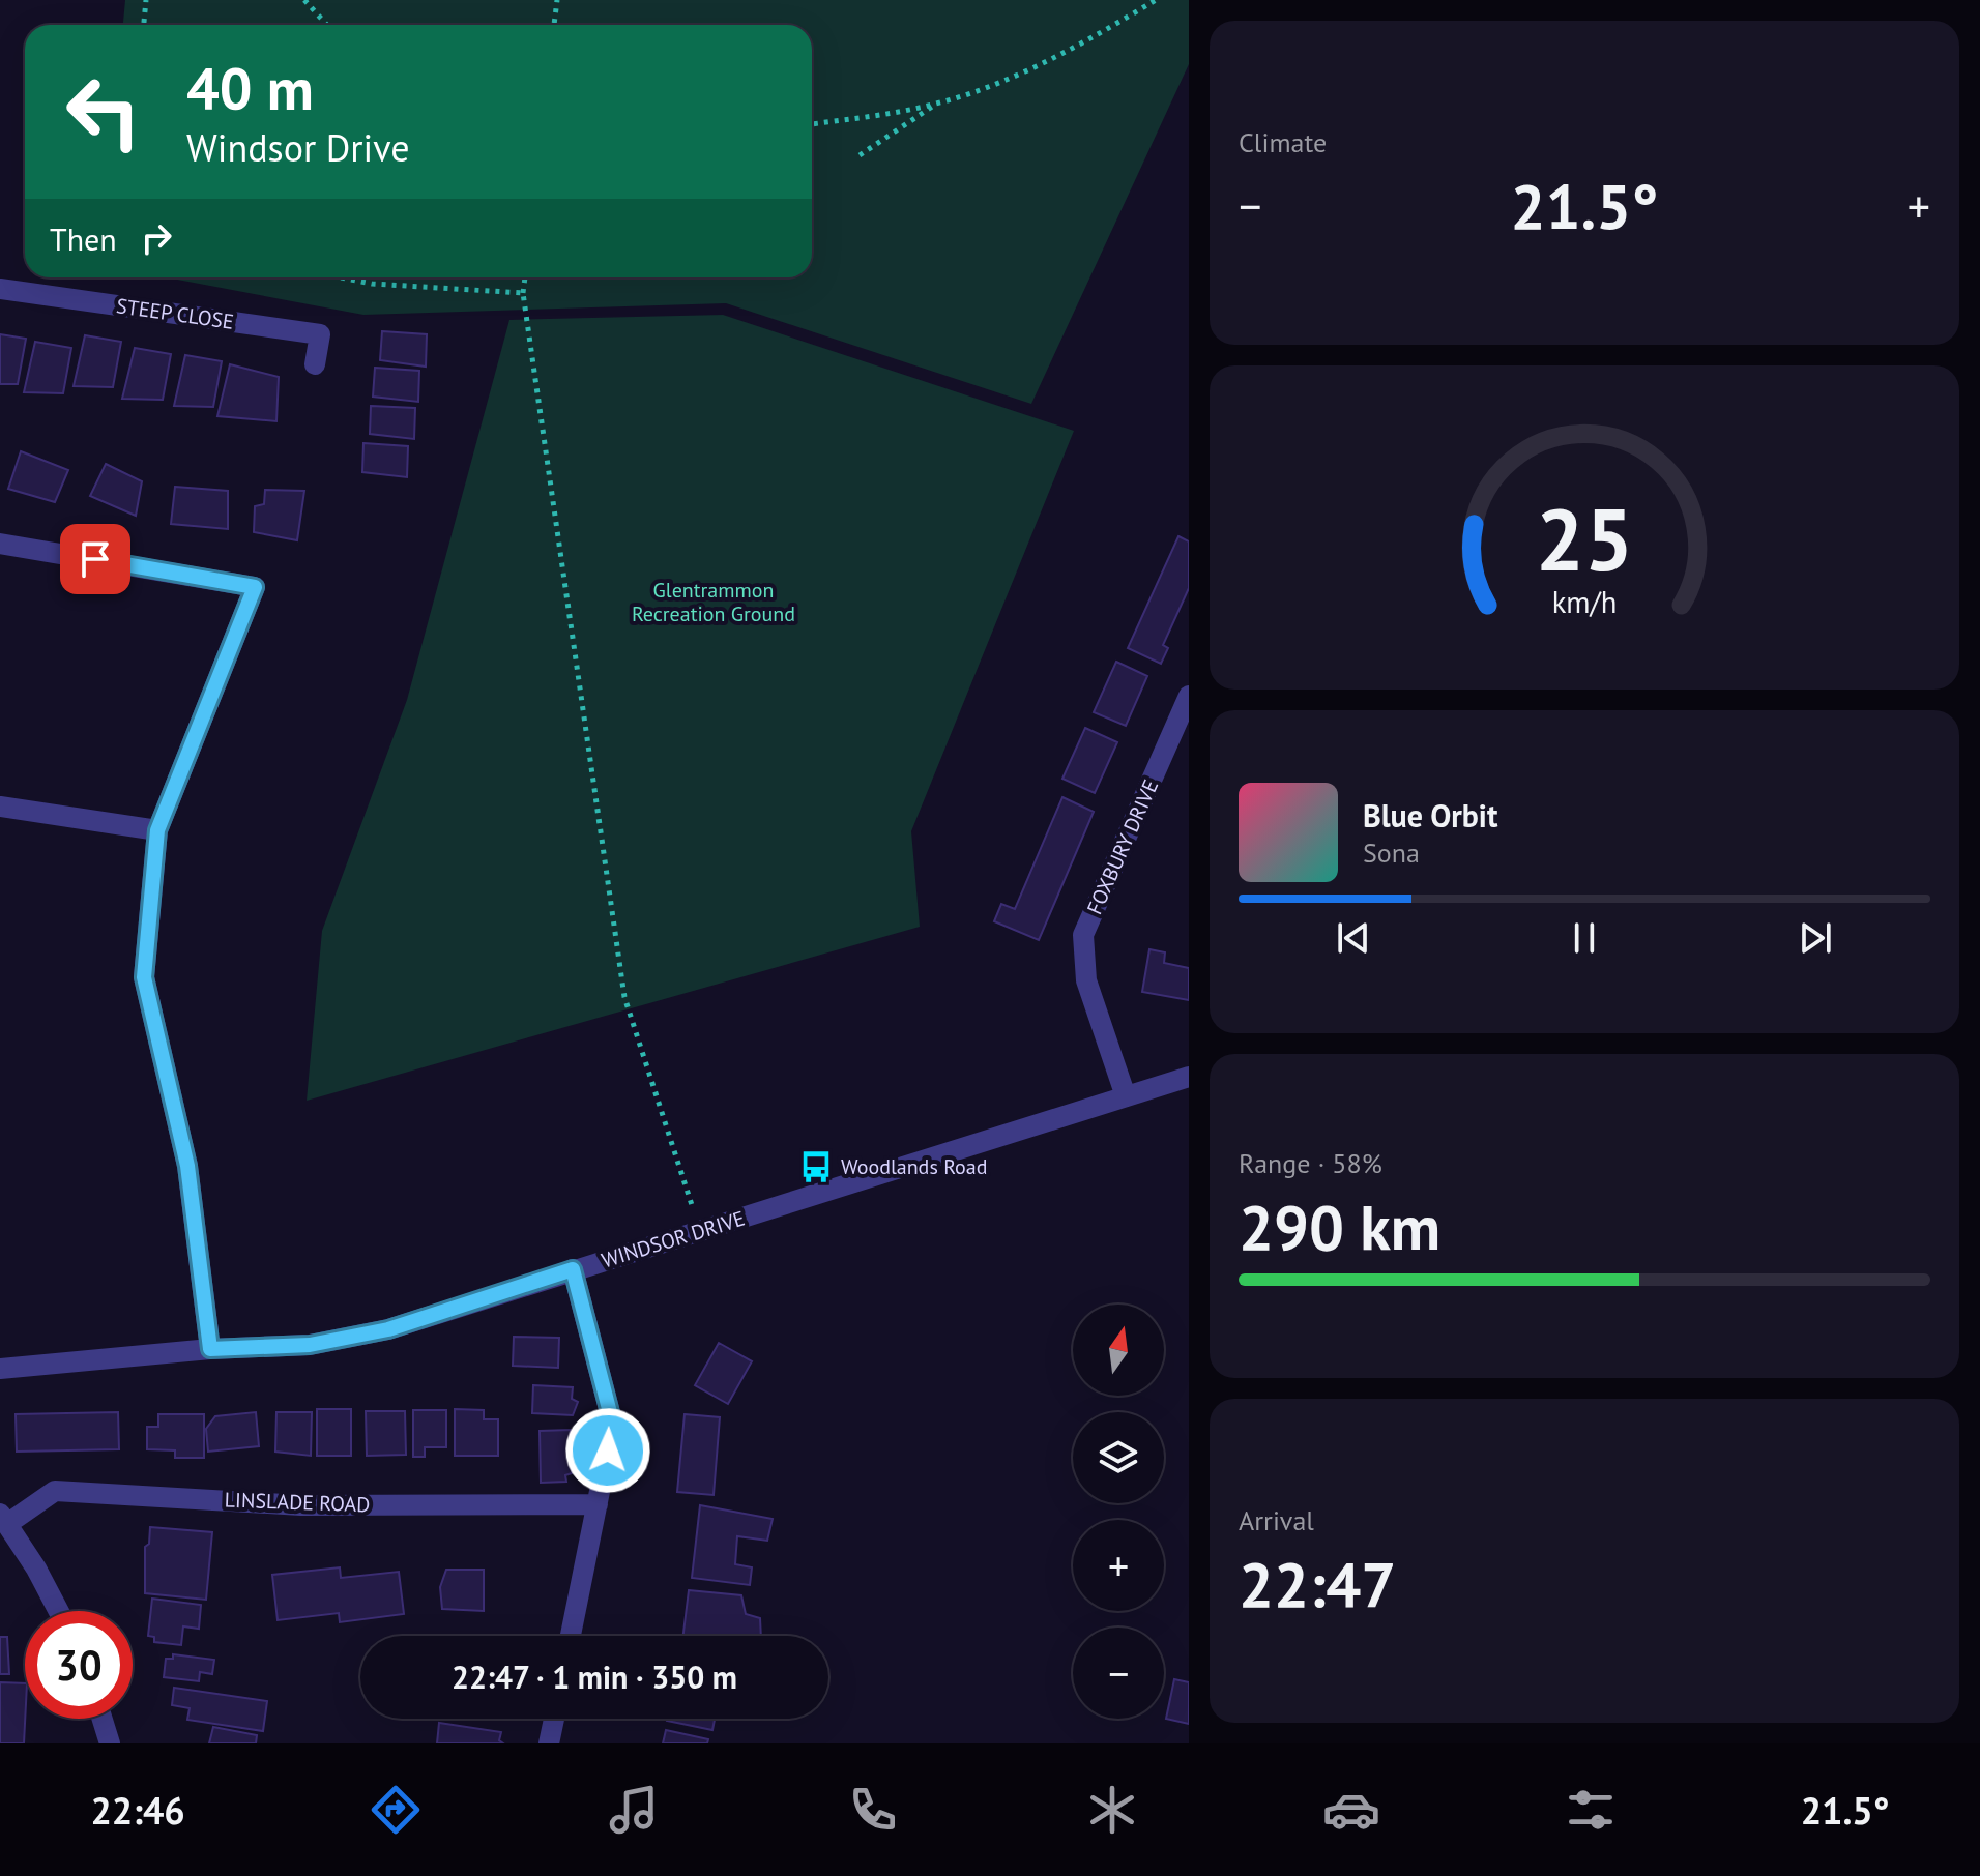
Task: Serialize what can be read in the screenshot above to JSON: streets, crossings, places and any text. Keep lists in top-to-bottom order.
{
  "streets": {
    "street": [
      "STEEP CLOSE",
      "FOXBURY DRIVE",
      "WINDSOR DRIVE",
      "LINSLADE ROAD"
    ]
  },
  "crossings": [
    ["FOXBURY DRIVE", "WINDSOR DRIVE"]
  ],
  "parks": ["Glentrammon Recreation Ground"],
  "places": {
    "bus stop": ["Woodlands Road"]
  },
  "north": "top",
  "page": {
    "tile": [
      "Climate",
      ["Range · 58%", "290 km"],
      ["Arrival", "22:47"]
    ],
    "turn": ["40 m", "Windsor Drive"],
    "heat": ["−", "21.5°", "+"],
    "then": "Then",
    "song": ["Blue Orbit", "Sona"],
    "map_buttons": ["+", "−"],
    "limit": "30",
    "trip": "22:47 · 1 min · 350 m",
    "tabs": ["22:46", "21.5°"],
    "gauge": ["25", "km/h"]
  }
}
